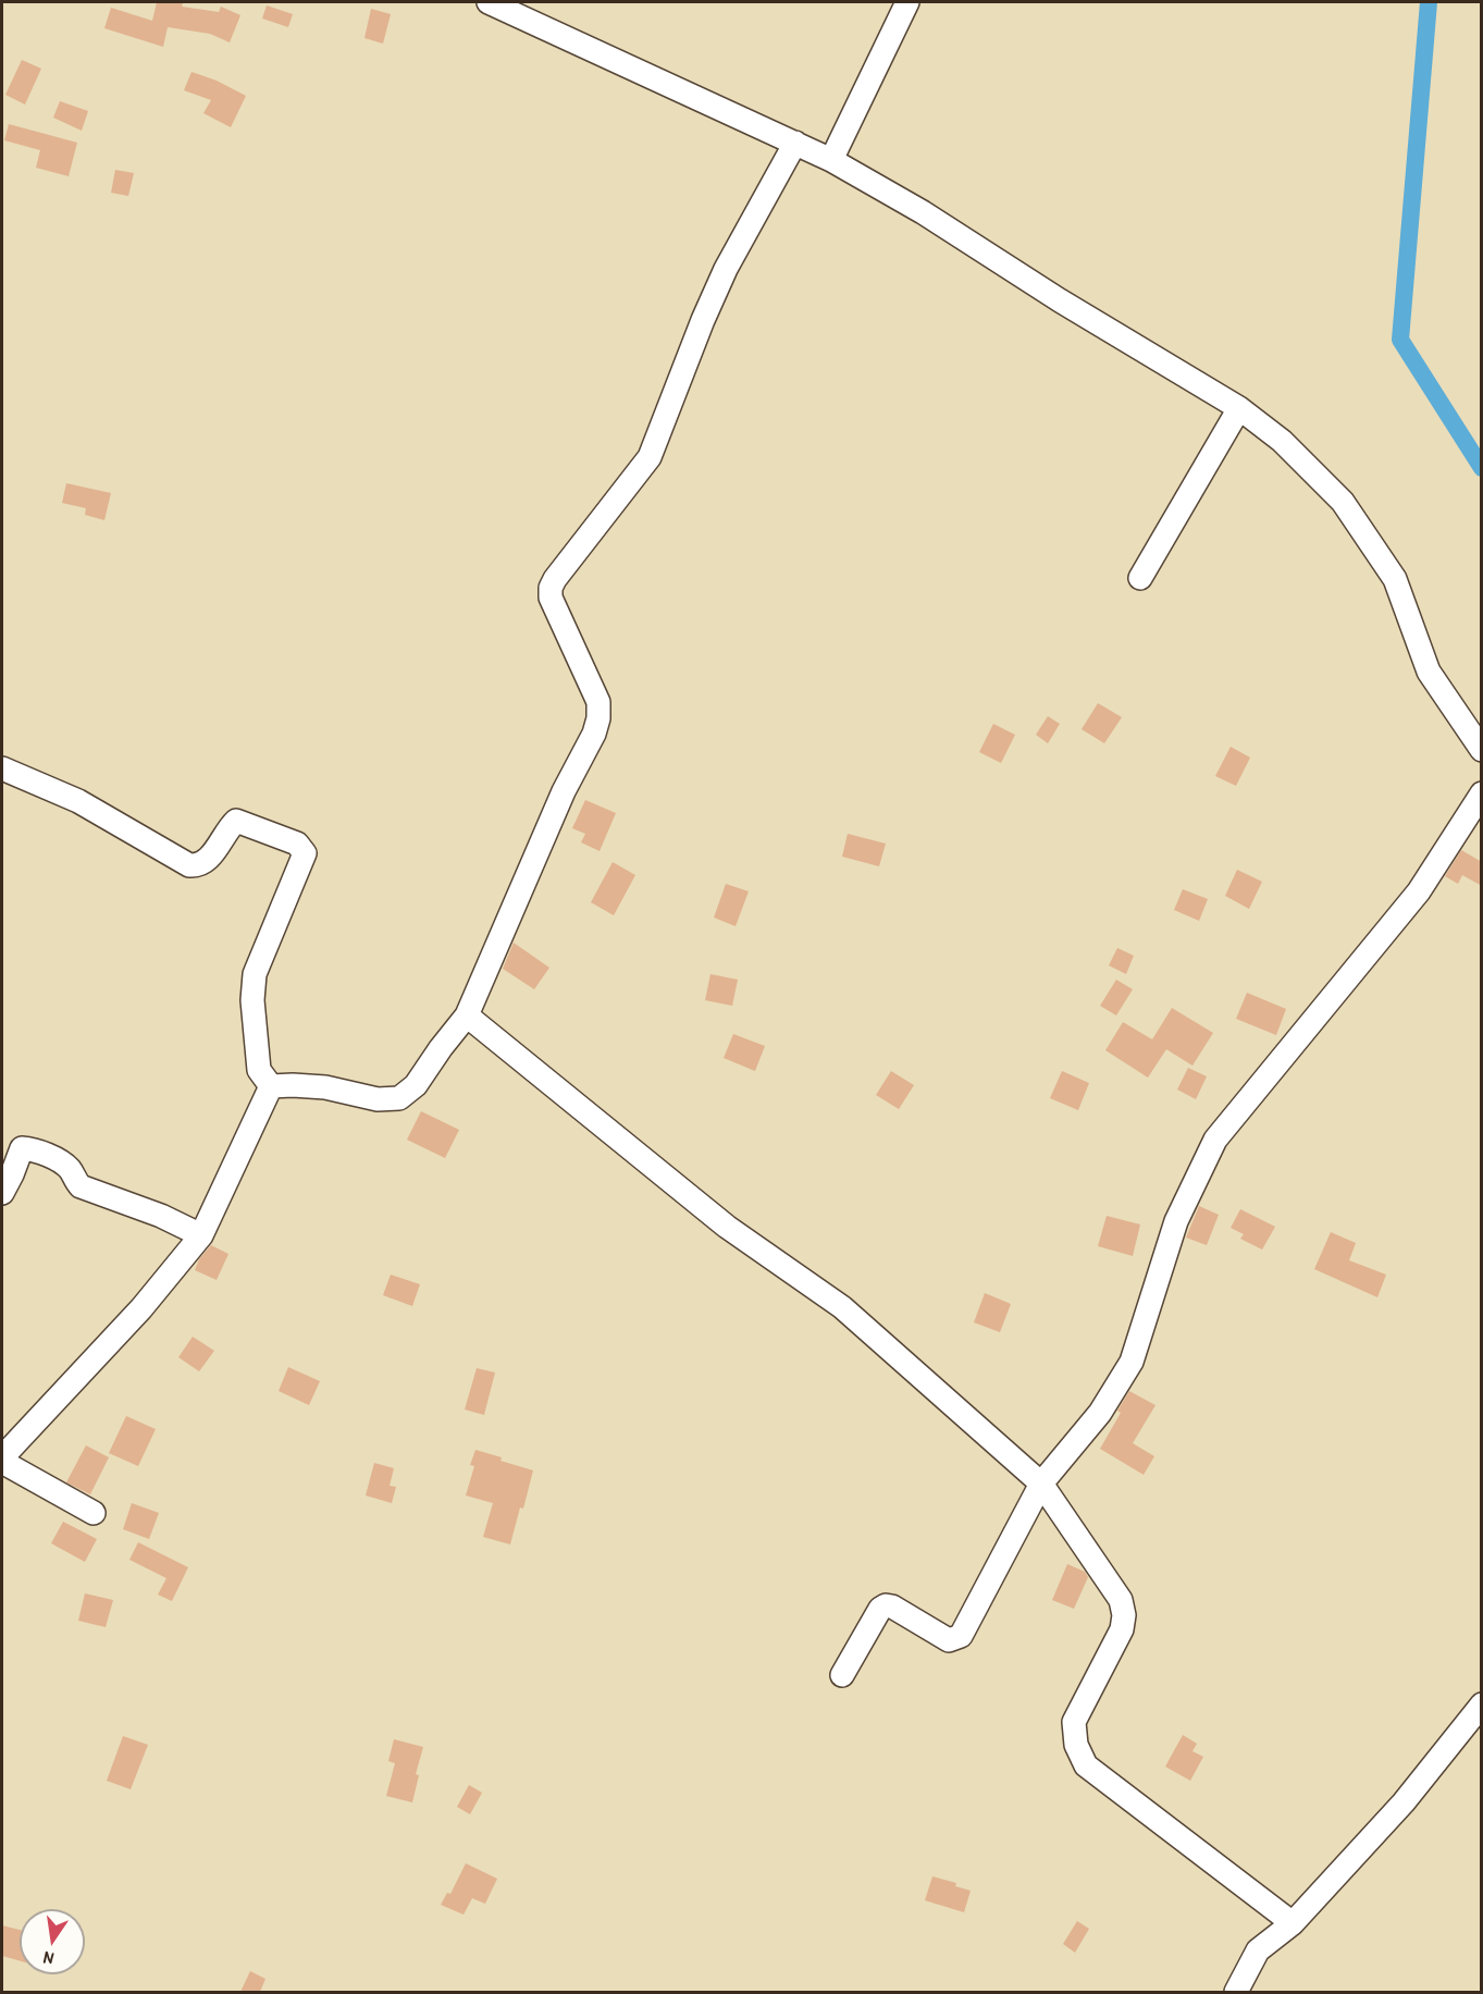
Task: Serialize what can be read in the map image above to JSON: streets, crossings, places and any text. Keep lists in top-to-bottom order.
{
  "north": "bottom"
}
